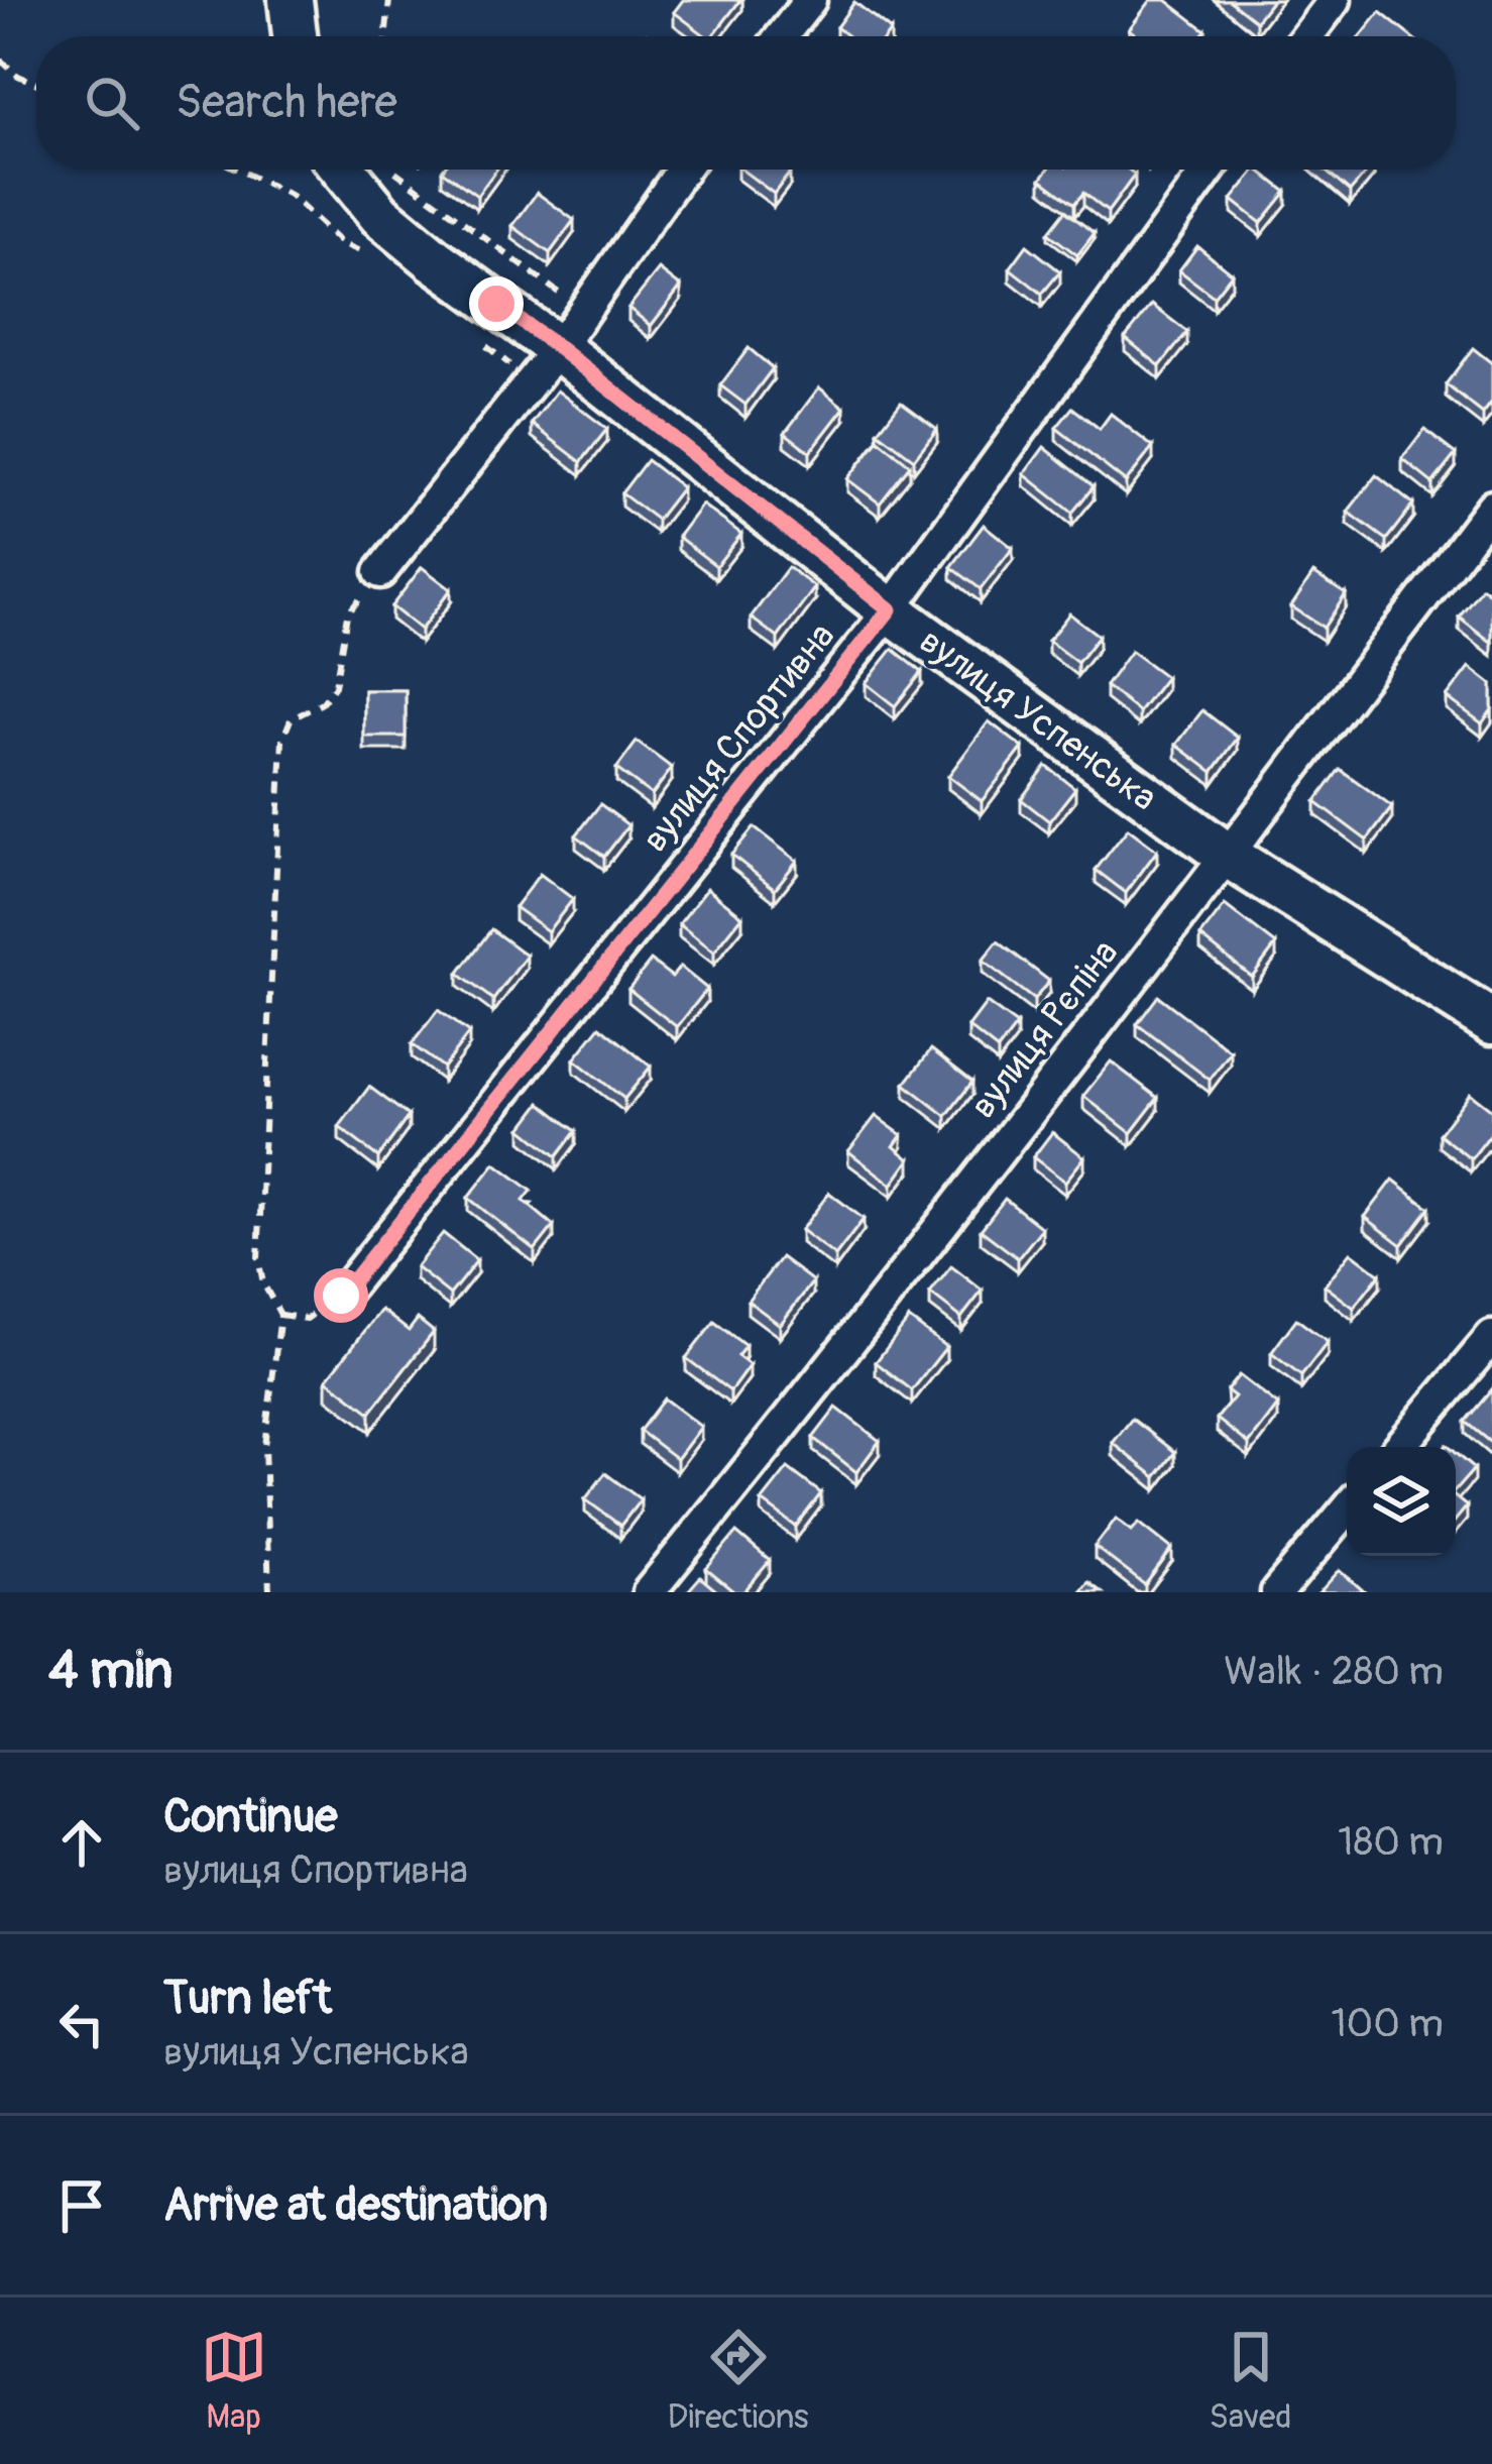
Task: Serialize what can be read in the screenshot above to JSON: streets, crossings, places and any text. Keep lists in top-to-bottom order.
{
  "streets": {
    "street": ["вулиця Успенська", "вулиця Спортивна", "вулиця Рєпіна"]
  },
  "crossings": [
    ["вулиця Успенська", "вулиця Спортивна"],
    ["вулиця Успенська", "вулиця Рєпіна"]
  ],
  "page": {
    "search": "Search here",
    "heading": ["4 min", "Walk · 280 m"],
    "list": [
      ["Continue", "вулиця Спортивна", "180 m"],
      ["Turn left", "вулиця Успенська", "100 m"],
      "Arrive at destination"
    ],
    "nav": ["Map", "Directions", "Saved"]
  }
}
